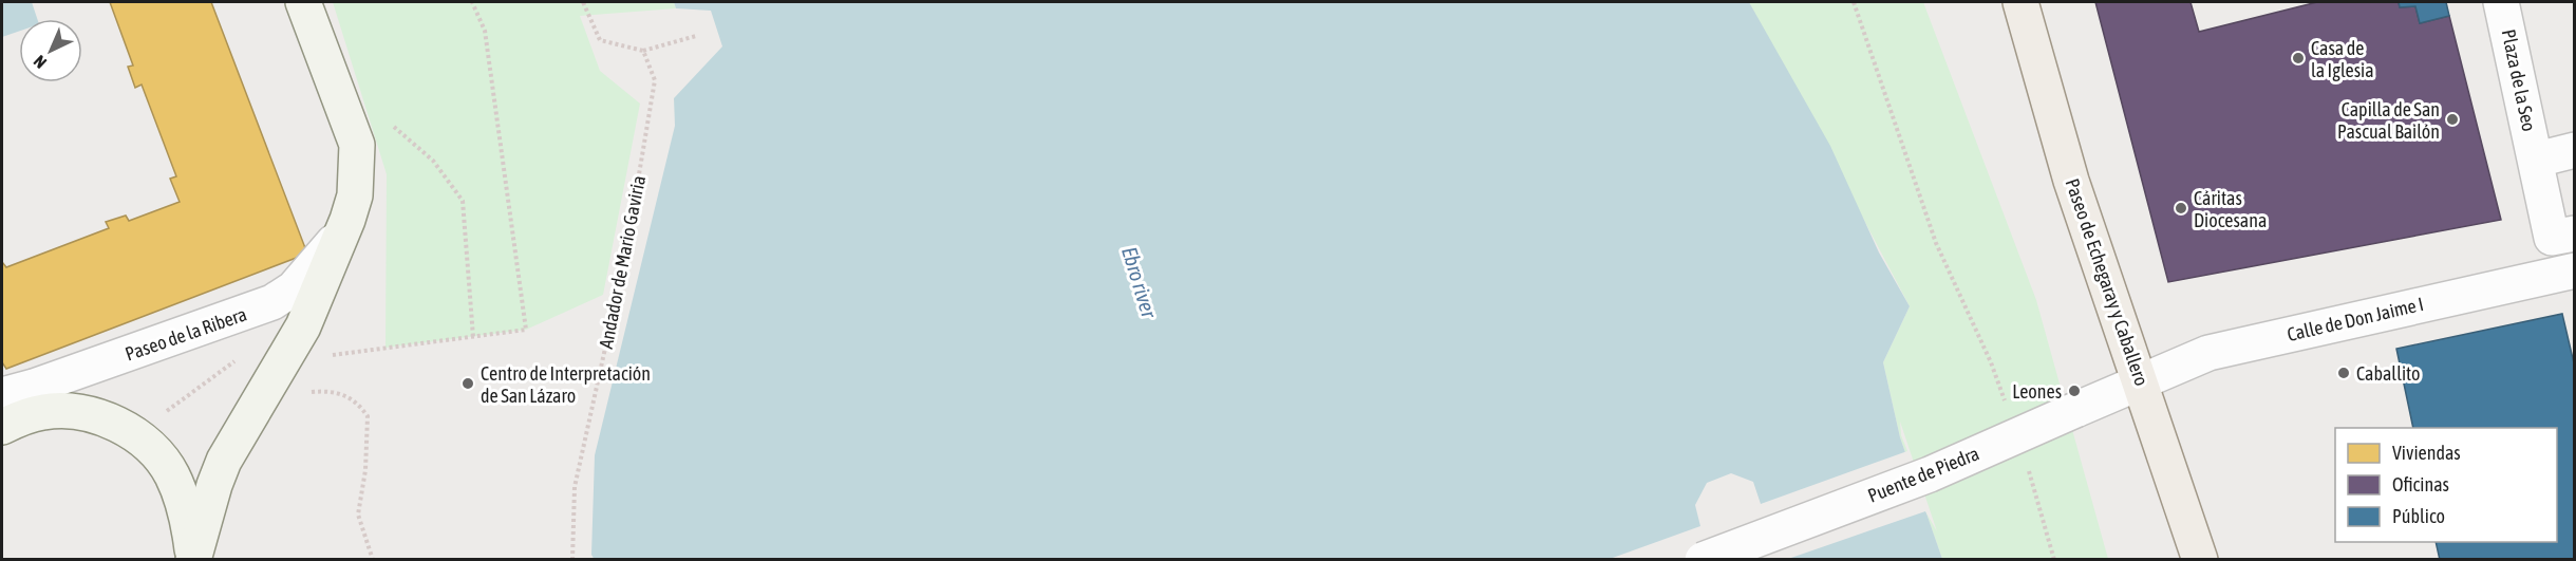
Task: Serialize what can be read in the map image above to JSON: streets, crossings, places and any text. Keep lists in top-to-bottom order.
{
  "streets": {
    "main road": ["Paseo de Echegaray y Caballero", "Paseo de la Ribera"],
    "street": ["Plaza de la Seo", "Calle de Don Jaime I", "Puente de Piedra"],
    "path": ["Andador de Mario Gaviria"]
  },
  "crossings": [
    ["Paseo de Echegaray y Caballero", "Calle de Don Jaime I"],
    ["Paseo de Echegaray y Caballero", "Puente de Piedra"],
    ["Calle de Don Jaime I", "Puente de Piedra"]
  ],
  "water": ["Ebro river"],
  "places": [
    "Casa de la Iglesia",
    "Capilla de San Pascual Bailón",
    "Cáritas Diocesana",
    "Caballito",
    "Centro de Interpretación de San Lázaro",
    "Leones"
  ],
  "legend": ["Viviendas", "Oficinas", "Público"],
  "north": "bottom left"
}
